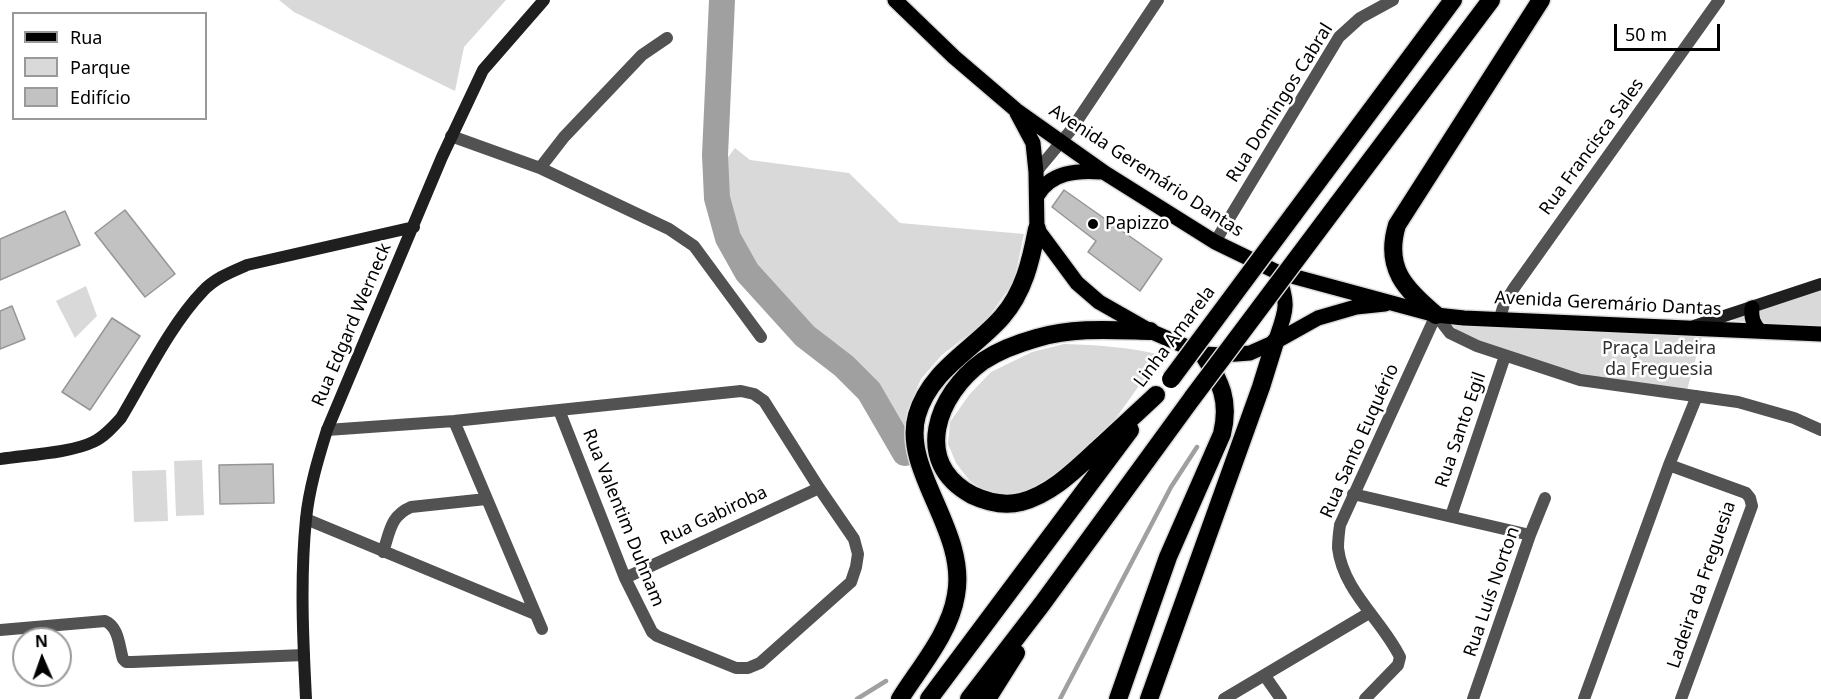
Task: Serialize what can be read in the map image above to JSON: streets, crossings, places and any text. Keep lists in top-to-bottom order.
{
  "streets": {
    "highway": ["Linha Amarela"],
    "main road": ["Avenida Geremário Dantas"],
    "street": [
      "Rua Domingos Cabral",
      "Rua Francisca Sales",
      "Rua Edgard Werneck",
      "Rua Santo Egil",
      "Rua Santo Euquério",
      "Rua Gabiroba",
      "Rua Valentim Duhnam",
      "Ladeira da Freguesia",
      "Rua Luís Norton"
    ]
  },
  "crossings": [
    ["Rua Domingos Cabral", "Avenida Geremário Dantas"],
    ["Rua Francisca Sales", "Avenida Geremário Dantas"],
    ["Avenida Geremário Dantas", "Rua Santo Euquério"],
    ["Rua Edgard Werneck", "Rua Valentim Duhnam"],
    ["Rua Gabiroba", "Rua Valentim Duhnam"]
  ],
  "parks": ["Praça Ladeira da Freguesia"],
  "places": ["Papizzo"],
  "legend": ["Rua", "Parque", "Edifício"],
  "scale_bar": "50 m",
  "north": "top"
}
